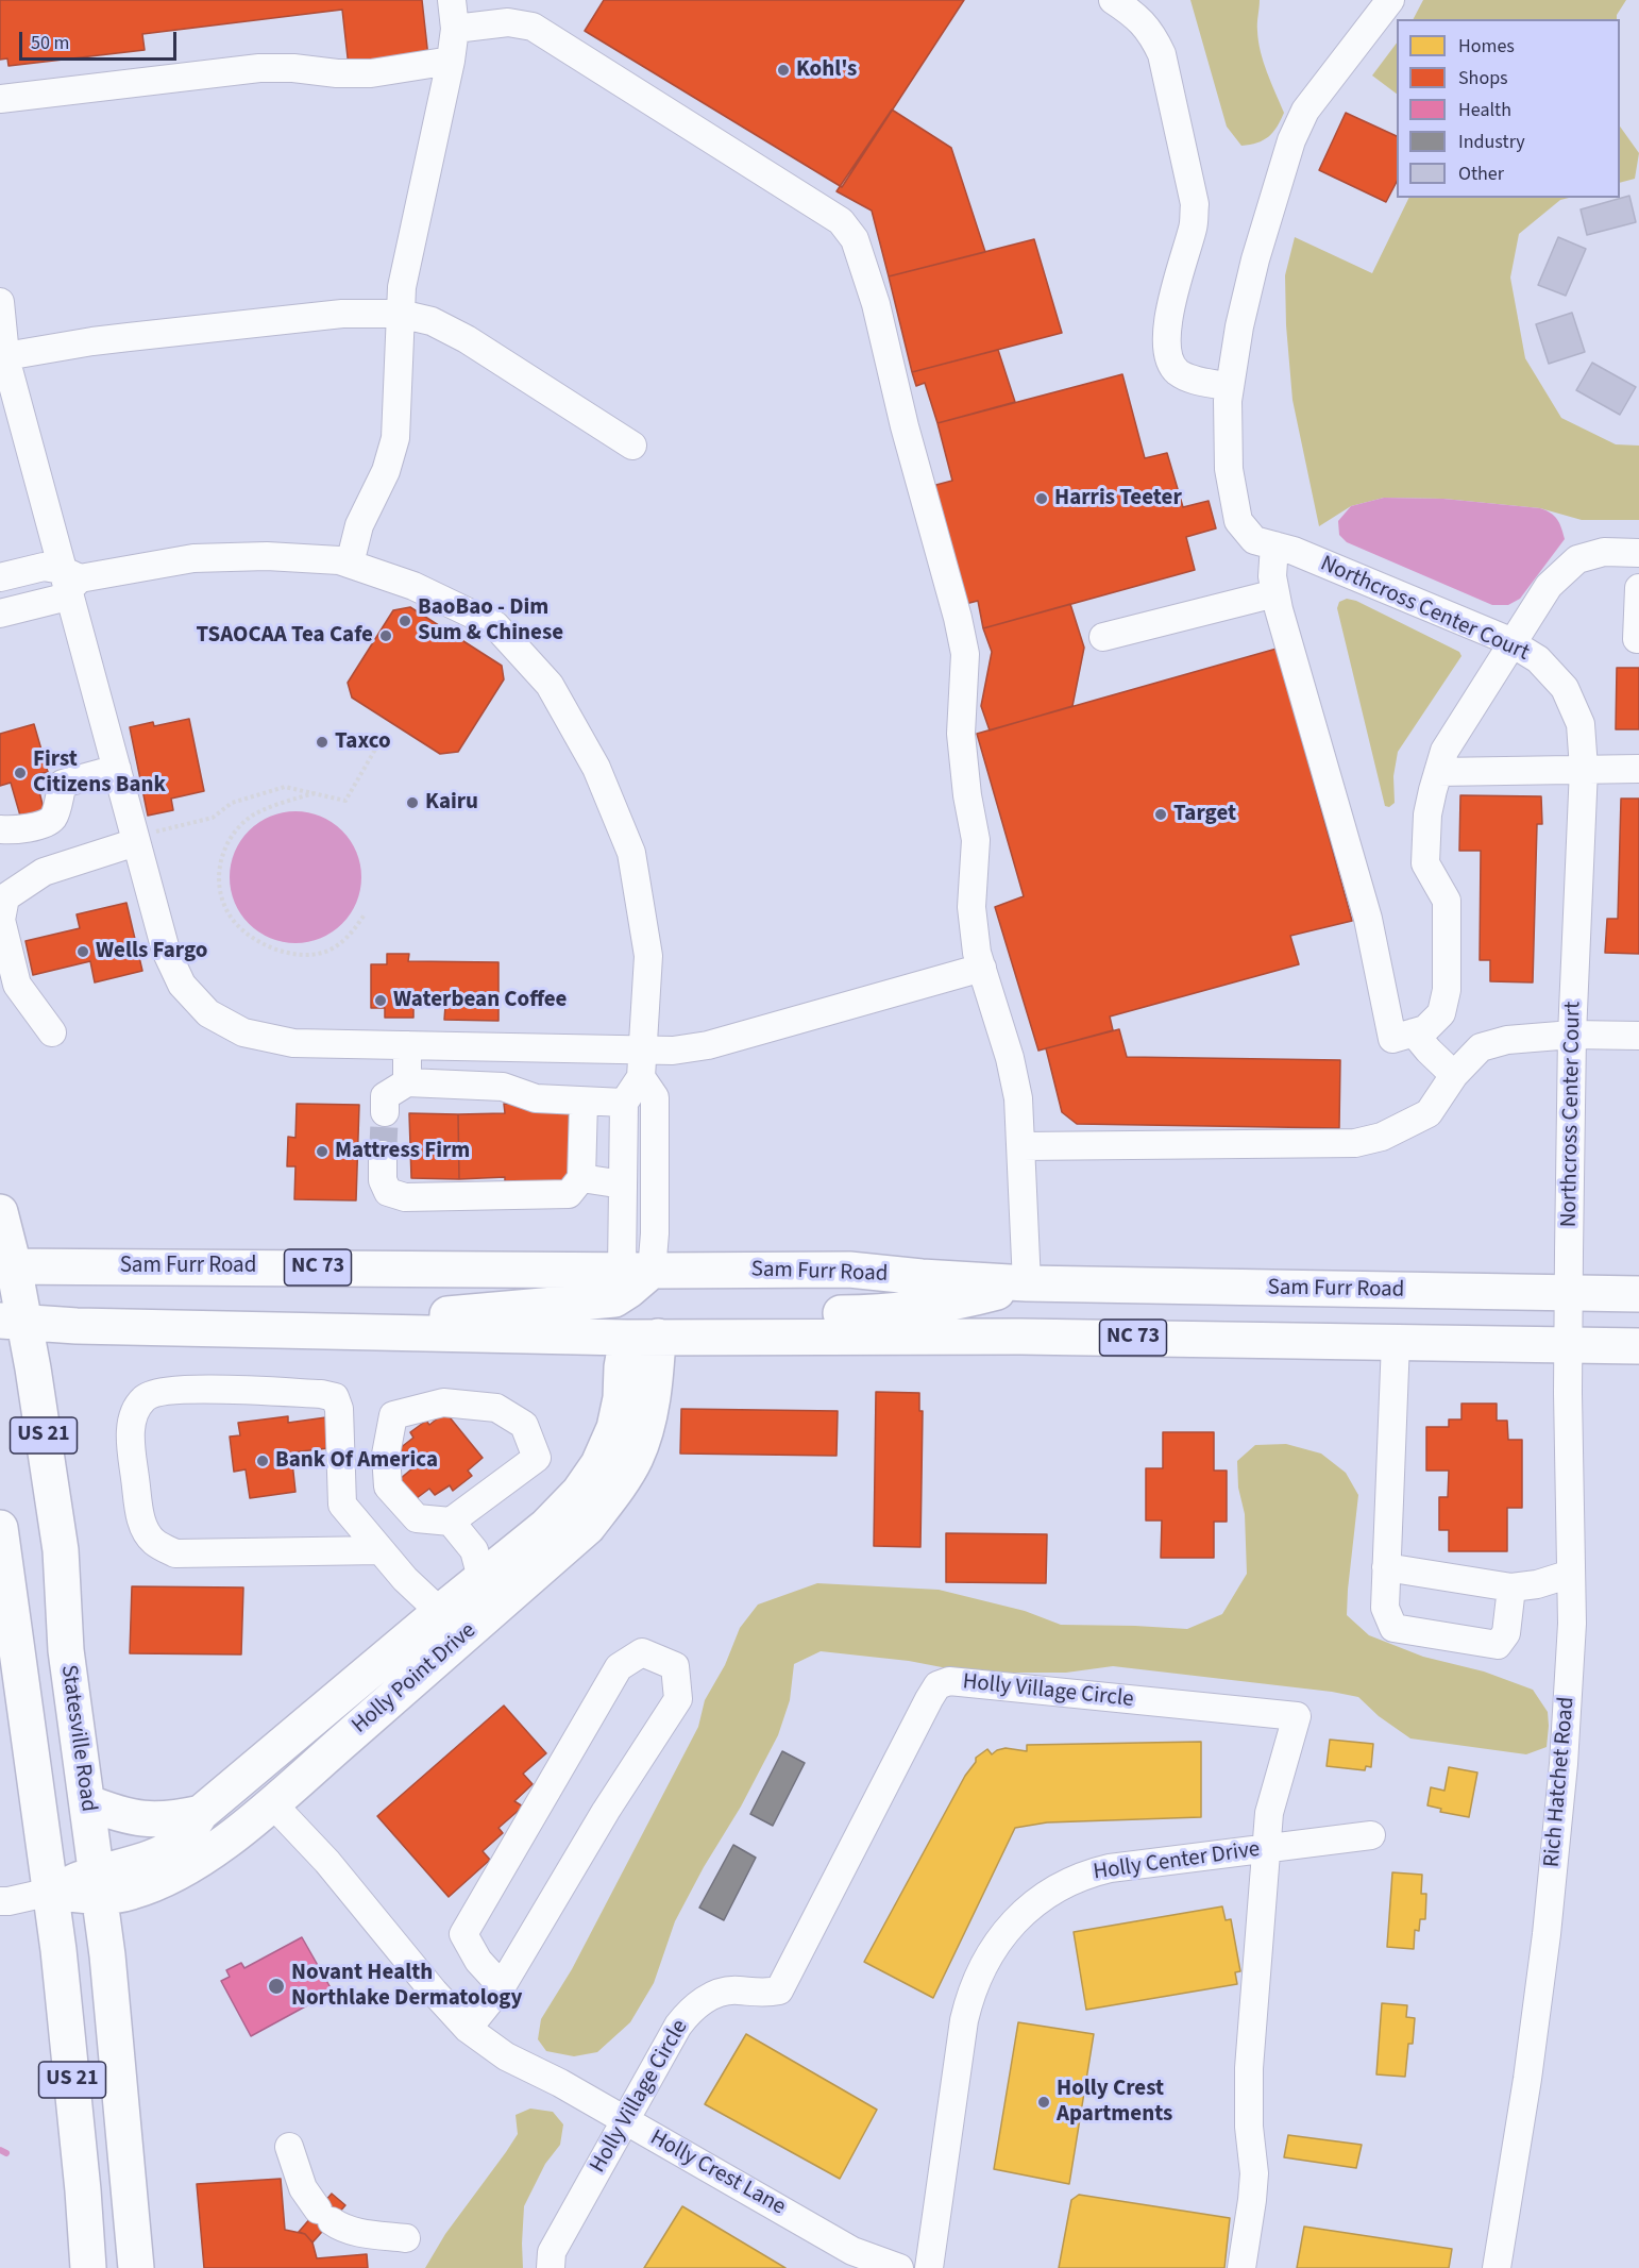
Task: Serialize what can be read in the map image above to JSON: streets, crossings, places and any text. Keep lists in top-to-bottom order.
{
  "streets": {
    "main road": [
      "Sam Furr Road",
      "NC 73",
      "US 21",
      "Holly Point Drive",
      "Statesville Road"
    ],
    "street": [
      "Northcross Center Court",
      "Holly Village Circle",
      "Rich Hatchet Road",
      "Holly Center Drive",
      "Holly Crest Lane"
    ]
  },
  "crossings": [
    ["Northcross Center Court", "Sam Furr Road"],
    ["Northcross Center Court", "Rich Hatchet Road"],
    ["Sam Furr Road", "Statesville Road"],
    ["Sam Furr Road", "Rich Hatchet Road"],
    ["NC 73", "Holly Point Drive"],
    ["NC 73", "Statesville Road"],
    ["NC 73", "Rich Hatchet Road"],
    ["Holly Point Drive", "Statesville Road"],
    ["Holly Point Drive", "Holly Crest Lane"],
    ["Holly Village Circle", "Holly Center Drive"],
    ["Holly Village Circle", "Holly Crest Lane"]
  ],
  "places": [
    "Kohl's",
    "Harris Teeter",
    "BaoBao - Dim Sum & Chinese",
    "TSAOCAA Tea Cafe",
    "Taxco",
    "First Citizens Bank",
    "Kairu",
    "Target",
    "Wells Fargo",
    "Waterbean Coffee",
    "Mattress Firm",
    "Bank Of America",
    "Novant Health Northlake Dermatology",
    "Holly Crest Apartments"
  ],
  "legend": [
    "Homes",
    "Shops",
    "Health",
    "Industry",
    "Other"
  ],
  "scale_bar": "50 m"
}
